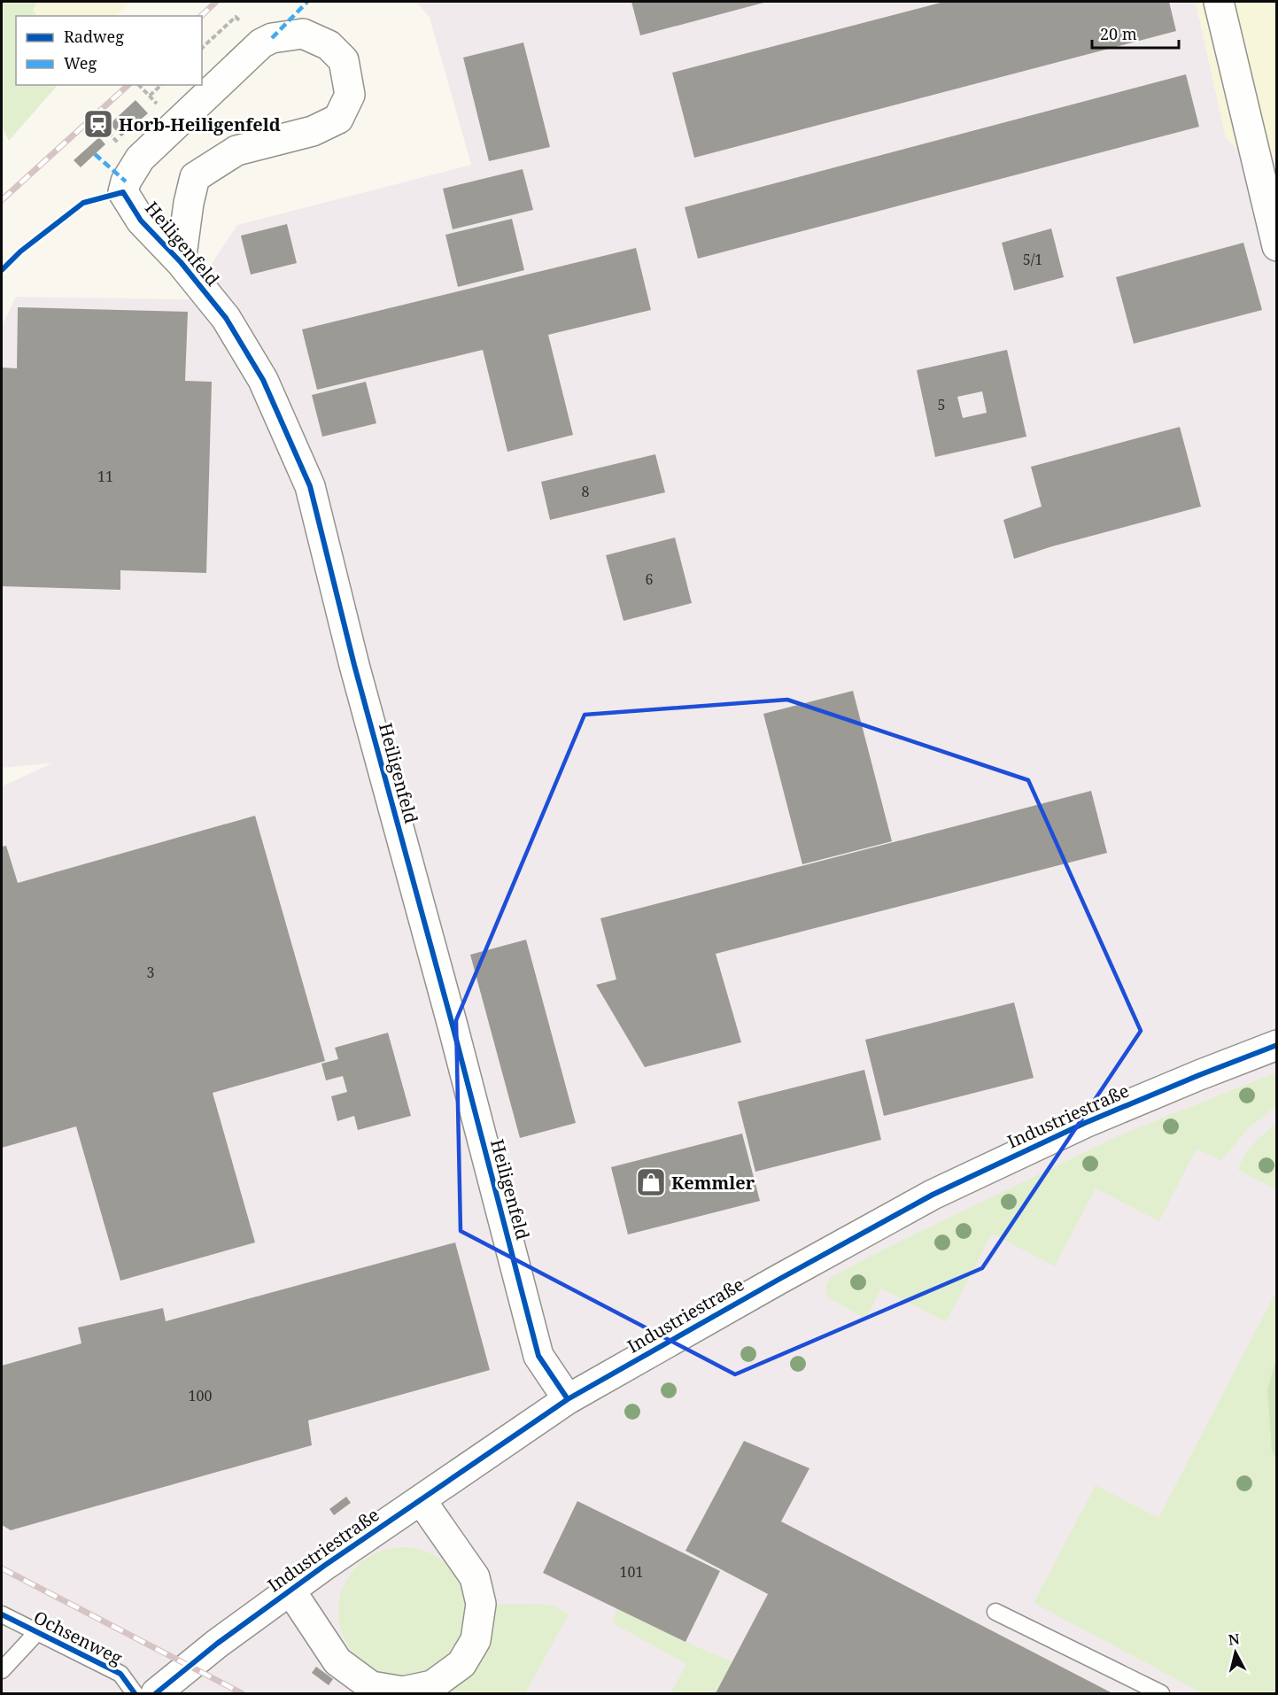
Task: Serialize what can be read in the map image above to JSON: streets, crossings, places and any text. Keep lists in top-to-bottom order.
{
  "streets": {
    "street": ["Heiligenfeld", "Industriestraße"],
    "lane": ["Ochsenweg"]
  },
  "crossings": [
    ["Heiligenfeld", "Industriestraße"]
  ],
  "places": {
    "station": ["Horb-Heiligenfeld"],
    "shop": ["Kemmler"]
  },
  "house_numbers": [
    "5/1",
    "5",
    "11",
    "8",
    "6",
    "3",
    "100",
    "101"
  ],
  "legend": ["Radweg", "Weg"],
  "scale_bar": "20 m",
  "north": "top"
}
